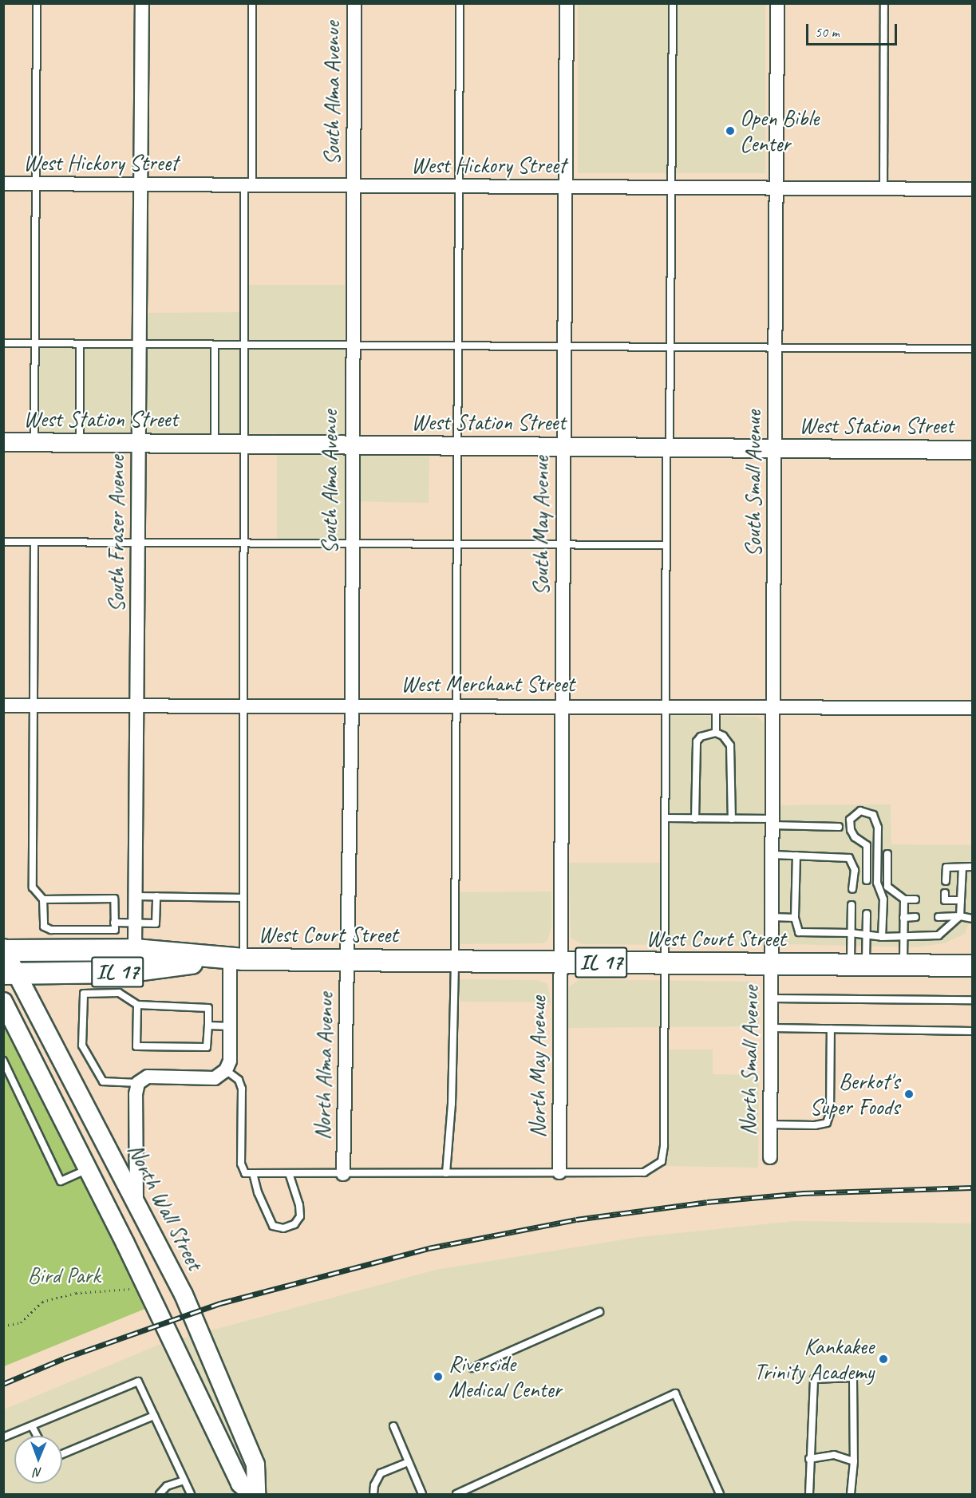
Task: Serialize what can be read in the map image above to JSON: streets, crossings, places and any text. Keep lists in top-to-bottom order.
{
  "streets": {
    "main road": [
      "West Station Street",
      "West Court Street",
      "IL 17",
      "North Wall Street"
    ],
    "street": [
      "South Alma Avenue",
      "West Hickory Street",
      "South Small Avenue",
      "South May Avenue",
      "South Fraser Avenue",
      "West Merchant Street",
      "North Small Avenue",
      "North Alma Avenue",
      "North May Avenue"
    ]
  },
  "crossings": [
    ["South Alma Avenue", "West Hickory Street"],
    ["South Alma Avenue", "West Station Street"],
    ["South Alma Avenue", "West Merchant Street"],
    ["South Alma Avenue", "West Court Street"],
    ["South Alma Avenue", "North Alma Avenue"],
    ["West Hickory Street", "South Small Avenue"],
    ["West Hickory Street", "South May Avenue"],
    ["West Hickory Street", "South Fraser Avenue"],
    ["West Station Street", "South Small Avenue"],
    ["West Station Street", "South May Avenue"],
    ["West Station Street", "South Fraser Avenue"],
    ["South Small Avenue", "West Merchant Street"],
    ["South Small Avenue", "West Court Street"],
    ["South Small Avenue", "North Small Avenue"],
    ["South May Avenue", "West Merchant Street"],
    ["South May Avenue", "West Court Street"],
    ["South May Avenue", "North May Avenue"],
    ["South Fraser Avenue", "West Merchant Street"],
    ["South Fraser Avenue", "West Court Street"],
    ["West Court Street", "North Small Avenue"],
    ["West Court Street", "North Alma Avenue"],
    ["West Court Street", "North May Avenue"],
    ["West Court Street", "North Wall Street"]
  ],
  "parks": ["Bird Park"],
  "places": [
    "Open Bible Center",
    "Berkot's Super Foods",
    "Kankakee Trinity Academy",
    "Riverside Medical Center"
  ],
  "scale_bar": "50 m",
  "north": "bottom"
}
